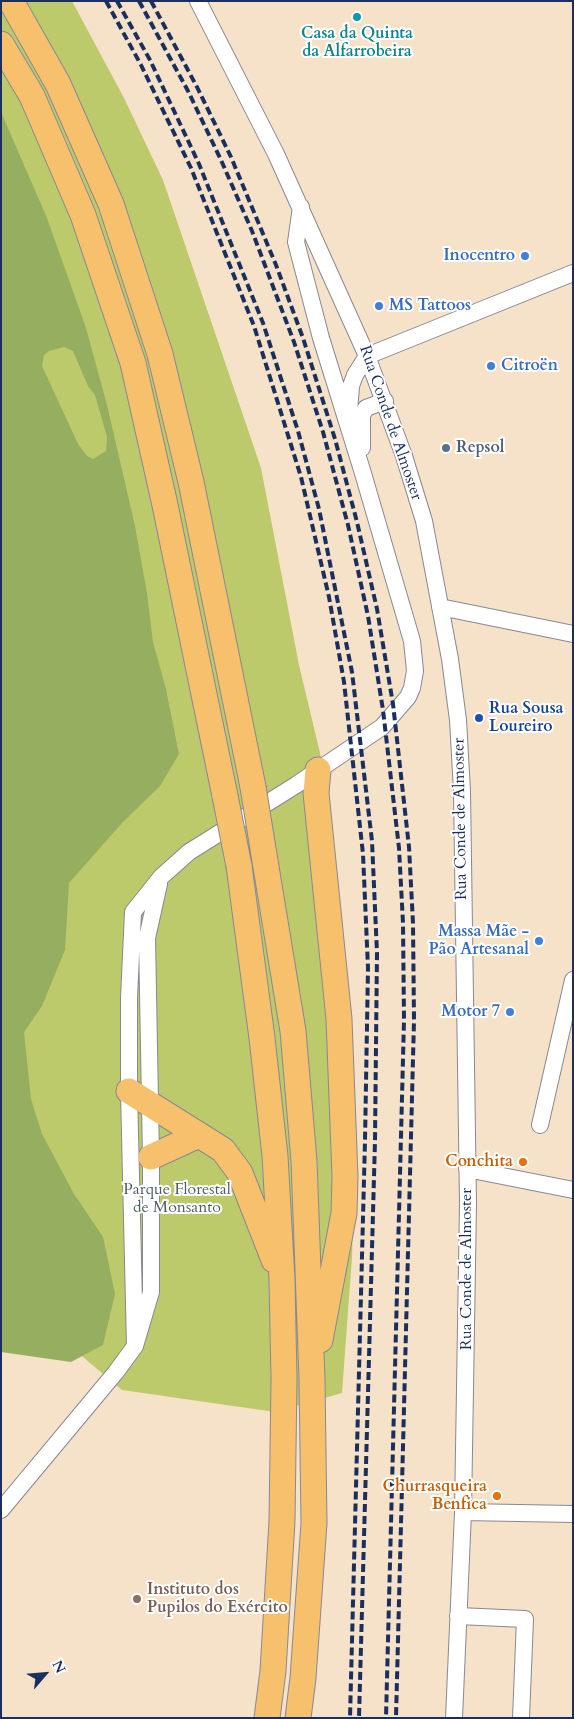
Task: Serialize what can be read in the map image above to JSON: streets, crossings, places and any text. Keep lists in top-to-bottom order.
{
  "streets": {
    "street": ["Rua Conde de Almoster"]
  },
  "parks": ["Parque Florestal de Monsanto"],
  "places": [
    "Casa da Quinta da Alfarrobeira",
    "Inocentro",
    "MS Tattoos",
    "Citroën",
    "Repsol",
    "Rua Sousa Loureiro",
    "Massa Mãe - Pão Artesanal",
    "Motor 7",
    "Conchita",
    "Churrasqueira Benfica",
    "Instituto dos Pupilos do Exército"
  ],
  "north": "top right"
}
